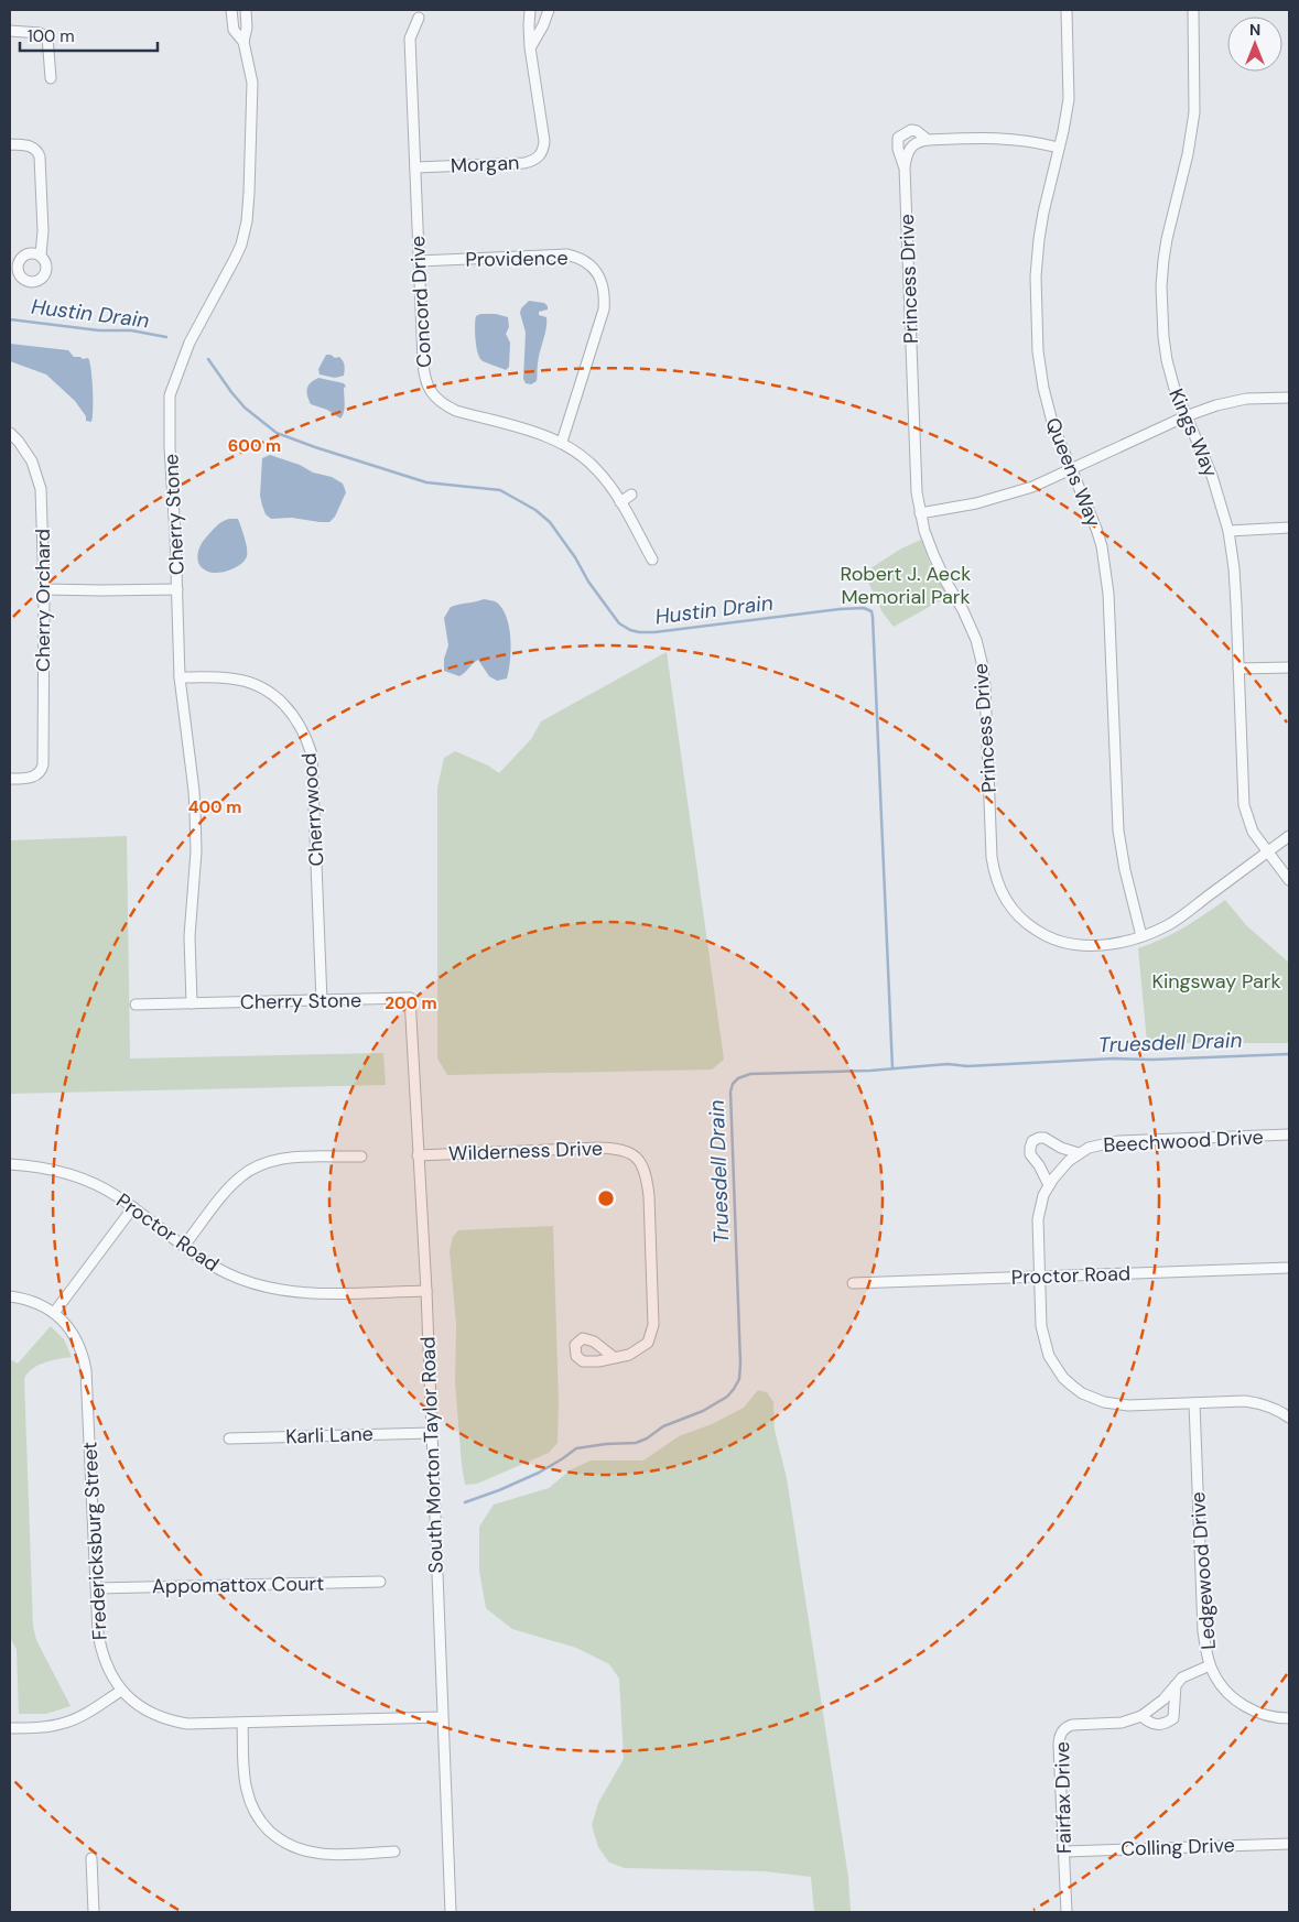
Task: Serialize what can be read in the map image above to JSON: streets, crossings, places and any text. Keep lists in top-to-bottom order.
{
  "streets": {
    "street": [
      "Morgan",
      "Providence",
      "Princess Drive",
      "Concord Drive",
      "Kings Way",
      "Queens Way",
      "Cherry Stone",
      "Cherry Orchard",
      "Cherrywood",
      "Beechwood Drive",
      "Wilderness Drive",
      "Proctor Road",
      "Karli Lane",
      "South Morton Taylor Road",
      "Fredericksburg Street",
      "Ledgewood Drive",
      "Appomattox Court",
      "Fairfax Drive",
      "Colling Drive"
    ]
  },
  "crossings": [
    ["Morgan", "Concord Drive"],
    ["Providence", "Concord Drive"],
    ["Princess Drive", "Kings Way"],
    ["Princess Drive", "Queens Way"],
    ["Cherry Stone", "Cherrywood"],
    ["Cherry Stone", "South Morton Taylor Road"],
    ["Beechwood Drive", "Proctor Road"],
    ["Beechwood Drive", "Ledgewood Drive"],
    ["Wilderness Drive", "South Morton Taylor Road"],
    ["Proctor Road", "South Morton Taylor Road"],
    ["Karli Lane", "South Morton Taylor Road"],
    ["South Morton Taylor Road", "Fredericksburg Street"],
    ["Fredericksburg Street", "Appomattox Court"],
    ["Ledgewood Drive", "Fairfax Drive"],
    ["Fairfax Drive", "Colling Drive"]
  ],
  "water": ["Hustin Drain", "Truesdell Drain"],
  "parks": ["Robert J. Aeck Memorial Park", "Kingsway Park"],
  "scale_bar": "100 m",
  "north": "top",
  "rings": ["600 m", "400 m", "200 m"]
}
